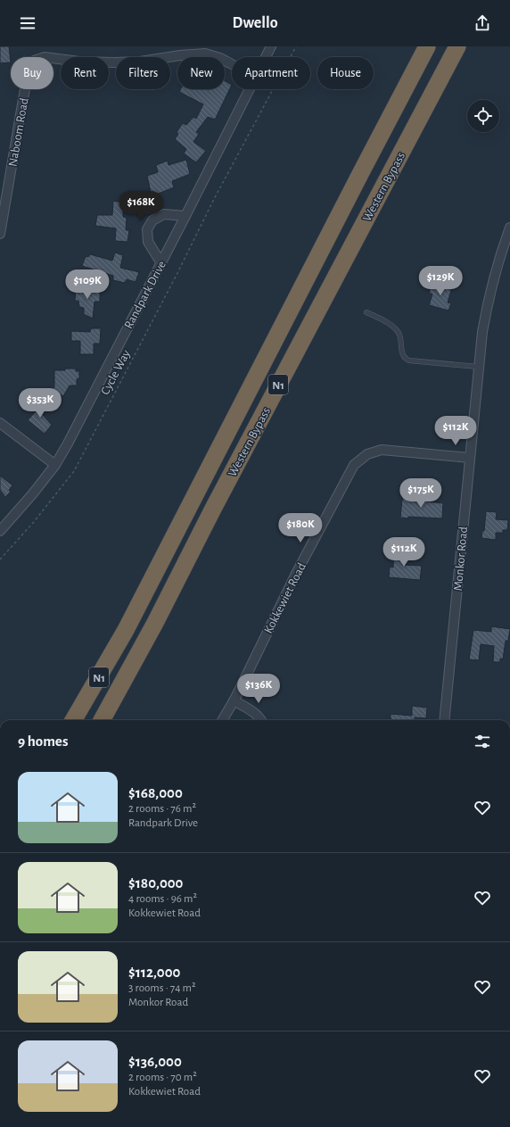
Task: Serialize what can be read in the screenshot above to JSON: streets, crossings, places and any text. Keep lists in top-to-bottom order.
{
  "streets": {
    "highway": ["Western Bypass", "N1"],
    "street": [
      "Naboom Road",
      "Randpark Drive",
      "Monkor Road",
      "Kokkewiet Road"
    ],
    "path": ["Cycle Way"]
  },
  "crossings": [
    ["Monkor Road", "Kokkewiet Road"]
  ],
  "page": {
    "header": "Dwello",
    "chip": [
      "Buy",
      "Rent",
      "Filters",
      "New",
      "Apartment",
      "House"
    ],
    "price": [
      "$168K",
      "$129K",
      "$109K",
      "$353K",
      "$112K",
      "$175K",
      "$180K",
      "$112K",
      "$136K"
    ],
    "heading": "9 homes",
    "list": [
      {
        "name": "$168,000",
        "note": "2 rooms · 76 m² · Randpark Drive"
      },
      {
        "name": "$180,000",
        "note": "4 rooms · 96 m² · Kokkewiet Road"
      },
      {
        "name": "$112,000",
        "note": "3 rooms · 74 m² · Monkor Road"
      },
      {
        "name": "$136,000",
        "note": "2 rooms · 70 m² · Kokkewiet Road"
      }
    ]
  }
}
